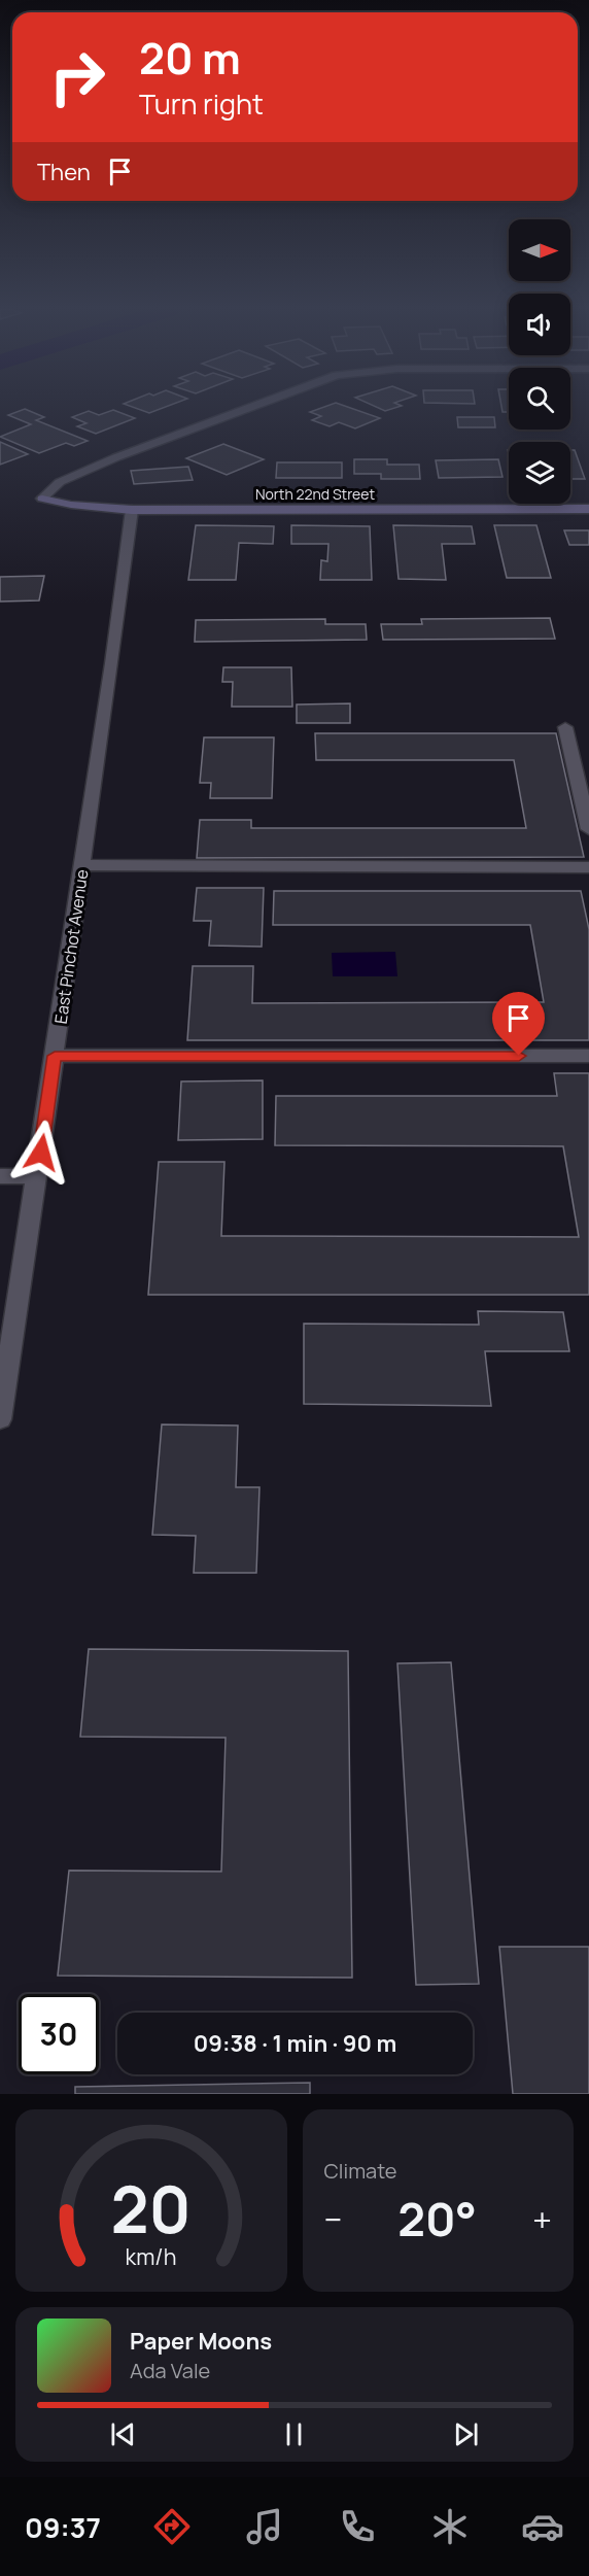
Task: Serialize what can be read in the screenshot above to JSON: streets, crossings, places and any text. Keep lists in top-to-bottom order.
{
  "streets": {
    "street": ["North 22nd Street", "East Pinchot Avenue"]
  },
  "crossings": [
    ["North 22nd Street", "East Pinchot Avenue"]
  ],
  "north": "right",
  "page": {
    "turn": ["20 m", "Turn right"],
    "then": "Then",
    "limit": "30",
    "trip": "09:38 · 1 min · 90 m",
    "tile": "Climate",
    "heat": ["−", "20°", "+"],
    "song": ["Paper Moons", "Ada Vale"],
    "tabs": "09:37",
    "gauge": ["20", "km/h"]
  }
}
